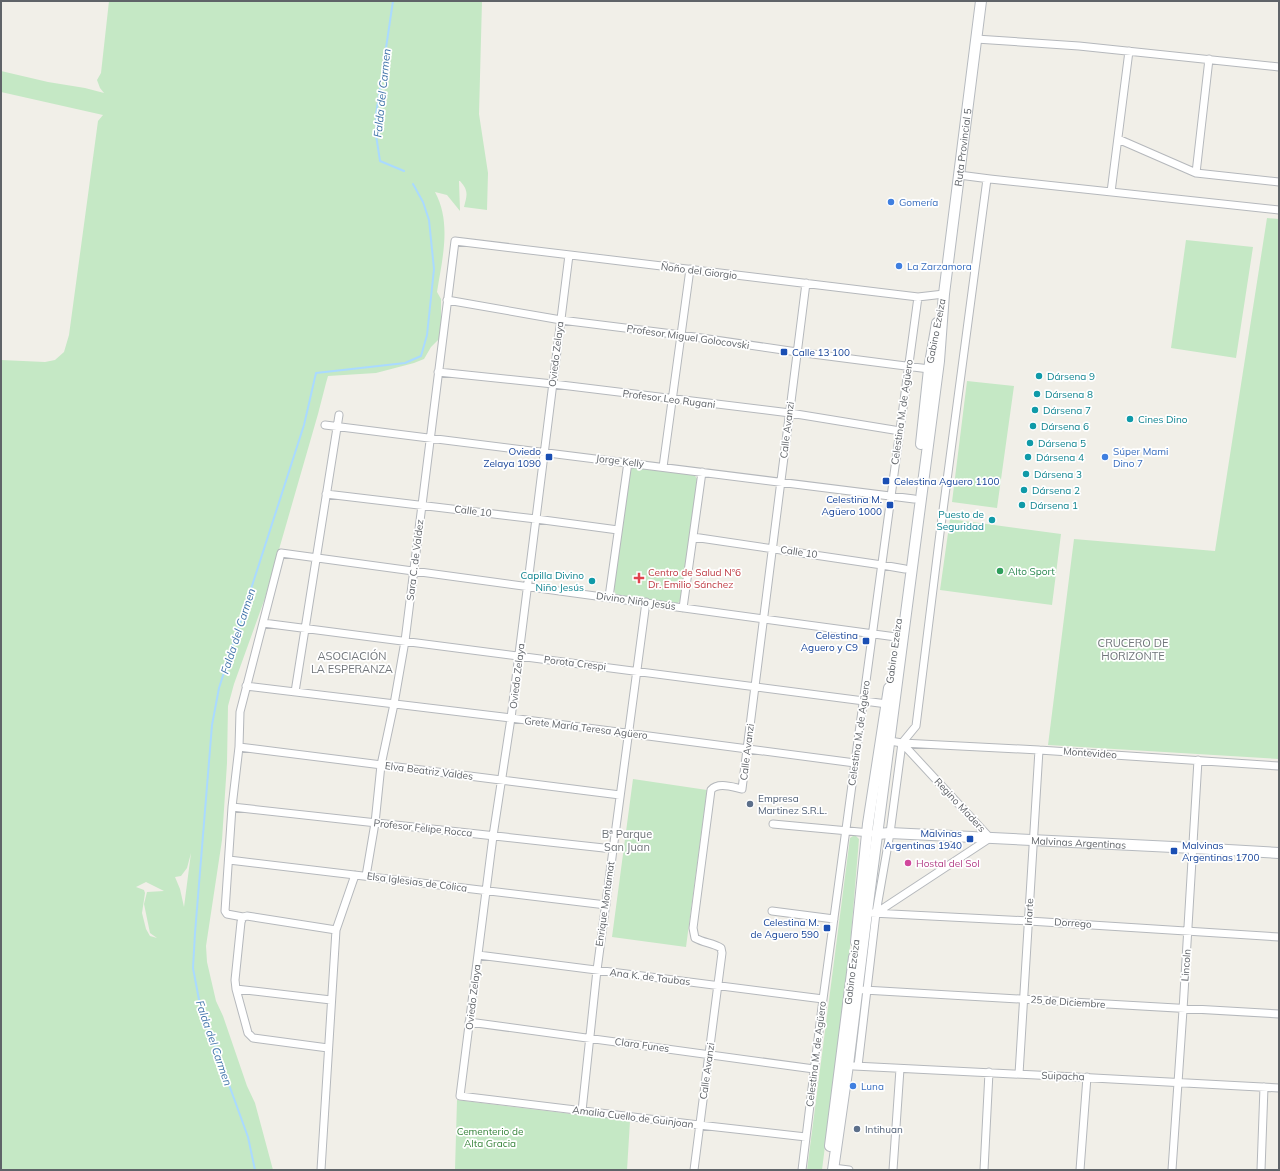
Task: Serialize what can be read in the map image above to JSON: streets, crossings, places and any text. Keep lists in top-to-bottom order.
{
  "streets": {
    "main road": ["Ruta Provincial 5", "Gabino Ezeiza", "Malvinas Argentinas"],
    "street": [
      "Ñoño del Giorgio",
      "Profesor Miguel Golocovski",
      "Oviedo Zelaya",
      "Profesor Leo Rugani",
      "Celestina M. de Agüero",
      "Calle Avanzi",
      "Jorge Kelly",
      "Calle 10",
      "Sara C. de Valdez",
      "Divino Niño Jesús",
      "Porota Crespi",
      "Grete María Teresa Agüero",
      "Montevideo",
      "Elva Beatriz Valdes",
      "Regino Maders",
      "Profesor Felipe Rocca",
      "Elsa Iglesias de Colica",
      "Enrique Montamat",
      "Iriarte",
      "Dorrego",
      "Lincoln",
      "Ana K. de Taubas",
      "25 de Diciembre",
      "Clara Funes",
      "Suipacha",
      "Amalia Cuello de Guinjoan"
    ]
  },
  "crossings": [
    ["Ruta Provincial 5", "Ñoño del Giorgio"],
    ["Ruta Provincial 5", "Gabino Ezeiza"],
    ["Ñoño del Giorgio", "Gabino Ezeiza"],
    ["Ñoño del Giorgio", "Oviedo Zelaya"],
    ["Ñoño del Giorgio", "Celestina M. de Agüero"],
    ["Ñoño del Giorgio", "Calle Avanzi"],
    ["Ñoño del Giorgio", "Sara C. de Valdez"],
    ["Gabino Ezeiza", "Profesor Miguel Golocovski"],
    ["Gabino Ezeiza", "Jorge Kelly"],
    ["Gabino Ezeiza", "Calle 10"],
    ["Gabino Ezeiza", "Divino Niño Jesús"],
    ["Gabino Ezeiza", "Porota Crespi"],
    ["Gabino Ezeiza", "Montevideo"],
    ["Gabino Ezeiza", "Regino Maders"],
    ["Gabino Ezeiza", "Malvinas Argentinas"],
    ["Gabino Ezeiza", "Dorrego"],
    ["Gabino Ezeiza", "25 de Diciembre"],
    ["Gabino Ezeiza", "Suipacha"],
    ["Profesor Miguel Golocovski", "Oviedo Zelaya"],
    ["Profesor Miguel Golocovski", "Celestina M. de Agüero"],
    ["Profesor Miguel Golocovski", "Calle Avanzi"],
    ["Profesor Miguel Golocovski", "Sara C. de Valdez"],
    ["Oviedo Zelaya", "Profesor Leo Rugani"],
    ["Oviedo Zelaya", "Jorge Kelly"],
    ["Oviedo Zelaya", "Calle 10"],
    ["Oviedo Zelaya", "Divino Niño Jesús"],
    ["Oviedo Zelaya", "Porota Crespi"],
    ["Oviedo Zelaya", "Grete María Teresa Agüero"],
    ["Oviedo Zelaya", "Elva Beatriz Valdes"],
    ["Oviedo Zelaya", "Profesor Felipe Rocca"],
    ["Oviedo Zelaya", "Elsa Iglesias de Colica"],
    ["Oviedo Zelaya", "Ana K. de Taubas"],
    ["Oviedo Zelaya", "Clara Funes"],
    ["Oviedo Zelaya", "Amalia Cuello de Guinjoan"],
    ["Profesor Leo Rugani", "Celestina M. de Agüero"],
    ["Profesor Leo Rugani", "Calle Avanzi"],
    ["Profesor Leo Rugani", "Sara C. de Valdez"],
    ["Celestina M. de Agüero", "Jorge Kelly"],
    ["Celestina M. de Agüero", "Calle 10"],
    ["Celestina M. de Agüero", "Divino Niño Jesús"],
    ["Celestina M. de Agüero", "Porota Crespi"],
    ["Celestina M. de Agüero", "Grete María Teresa Agüero"],
    ["Celestina M. de Agüero", "Ana K. de Taubas"],
    ["Celestina M. de Agüero", "Clara Funes"],
    ["Celestina M. de Agüero", "Amalia Cuello de Guinjoan"],
    ["Calle Avanzi", "Jorge Kelly"],
    ["Calle Avanzi", "Calle 10"],
    ["Calle Avanzi", "Divino Niño Jesús"],
    ["Calle Avanzi", "Porota Crespi"],
    ["Calle Avanzi", "Grete María Teresa Agüero"],
    ["Calle Avanzi", "Ana K. de Taubas"],
    ["Calle Avanzi", "Clara Funes"],
    ["Calle Avanzi", "Amalia Cuello de Guinjoan"],
    ["Jorge Kelly", "Sara C. de Valdez"],
    ["Calle 10", "Sara C. de Valdez"],
    ["Sara C. de Valdez", "Divino Niño Jesús"],
    ["Sara C. de Valdez", "Porota Crespi"],
    ["Sara C. de Valdez", "Grete María Teresa Agüero"],
    ["Sara C. de Valdez", "Elva Beatriz Valdes"],
    ["Sara C. de Valdez", "Profesor Felipe Rocca"],
    ["Sara C. de Valdez", "Elsa Iglesias de Colica"],
    ["Divino Niño Jesús", "Porota Crespi"],
    ["Divino Niño Jesús", "Enrique Montamat"],
    ["Porota Crespi", "Enrique Montamat"],
    ["Grete María Teresa Agüero", "Enrique Montamat"],
    ["Montevideo", "Regino Maders"],
    ["Montevideo", "Iriarte"],
    ["Montevideo", "Lincoln"],
    ["Elva Beatriz Valdes", "Enrique Montamat"],
    ["Regino Maders", "Malvinas Argentinas"],
    ["Regino Maders", "Dorrego"],
    ["Profesor Felipe Rocca", "Enrique Montamat"],
    ["Malvinas Argentinas", "Iriarte"],
    ["Malvinas Argentinas", "Lincoln"],
    ["Elsa Iglesias de Colica", "Enrique Montamat"],
    ["Enrique Montamat", "Ana K. de Taubas"],
    ["Enrique Montamat", "Clara Funes"],
    ["Enrique Montamat", "Amalia Cuello de Guinjoan"],
    ["Iriarte", "Dorrego"],
    ["Iriarte", "25 de Diciembre"],
    ["Iriarte", "Suipacha"],
    ["Dorrego", "Lincoln"],
    ["Lincoln", "25 de Diciembre"],
    ["Lincoln", "Suipacha"]
  ],
  "districts": ["CRUCERO DE HORIZONTE", "ASOCIACIÓN LA ESPERANZA", "Bª Parque San Juan"],
  "water": ["Falda del Carmen"],
  "parks": ["Cementerio de Alta Gracia"],
  "places": {
    "other": [
      "Gomería",
      "La Zarzamora",
      "Dársena 9",
      "Dársena 8",
      "Dársena 7",
      "Cines Dino",
      "Dársena 6",
      "Dársena 5",
      "Dársena 4",
      "Súper Mami Dino 7",
      "Dársena 3",
      "Dársena 2",
      "Dársena 1",
      "Puesto de Seguridad",
      "Alto Sport",
      "Capilla Divino Niño Jesús",
      "Empresa Martinez S.R.L.",
      "Hostal del Sol",
      "Luna",
      "Intihuan"
    ],
    "transit": [
      "Calle 13 100",
      "Oviedo Zelaya 1090",
      "Celestina Aguero 1100",
      "Celestina M. Agüero 1000",
      "Celestina Aguero y C9",
      "Malvinas Argentinas 1940",
      "Malvinas Argentinas 1700",
      "Celestina M. de Aguero 590"
    ],
    "health": ["Centro de Salud Nº6 Dr. Emilio Sánchez"]
  }
}
